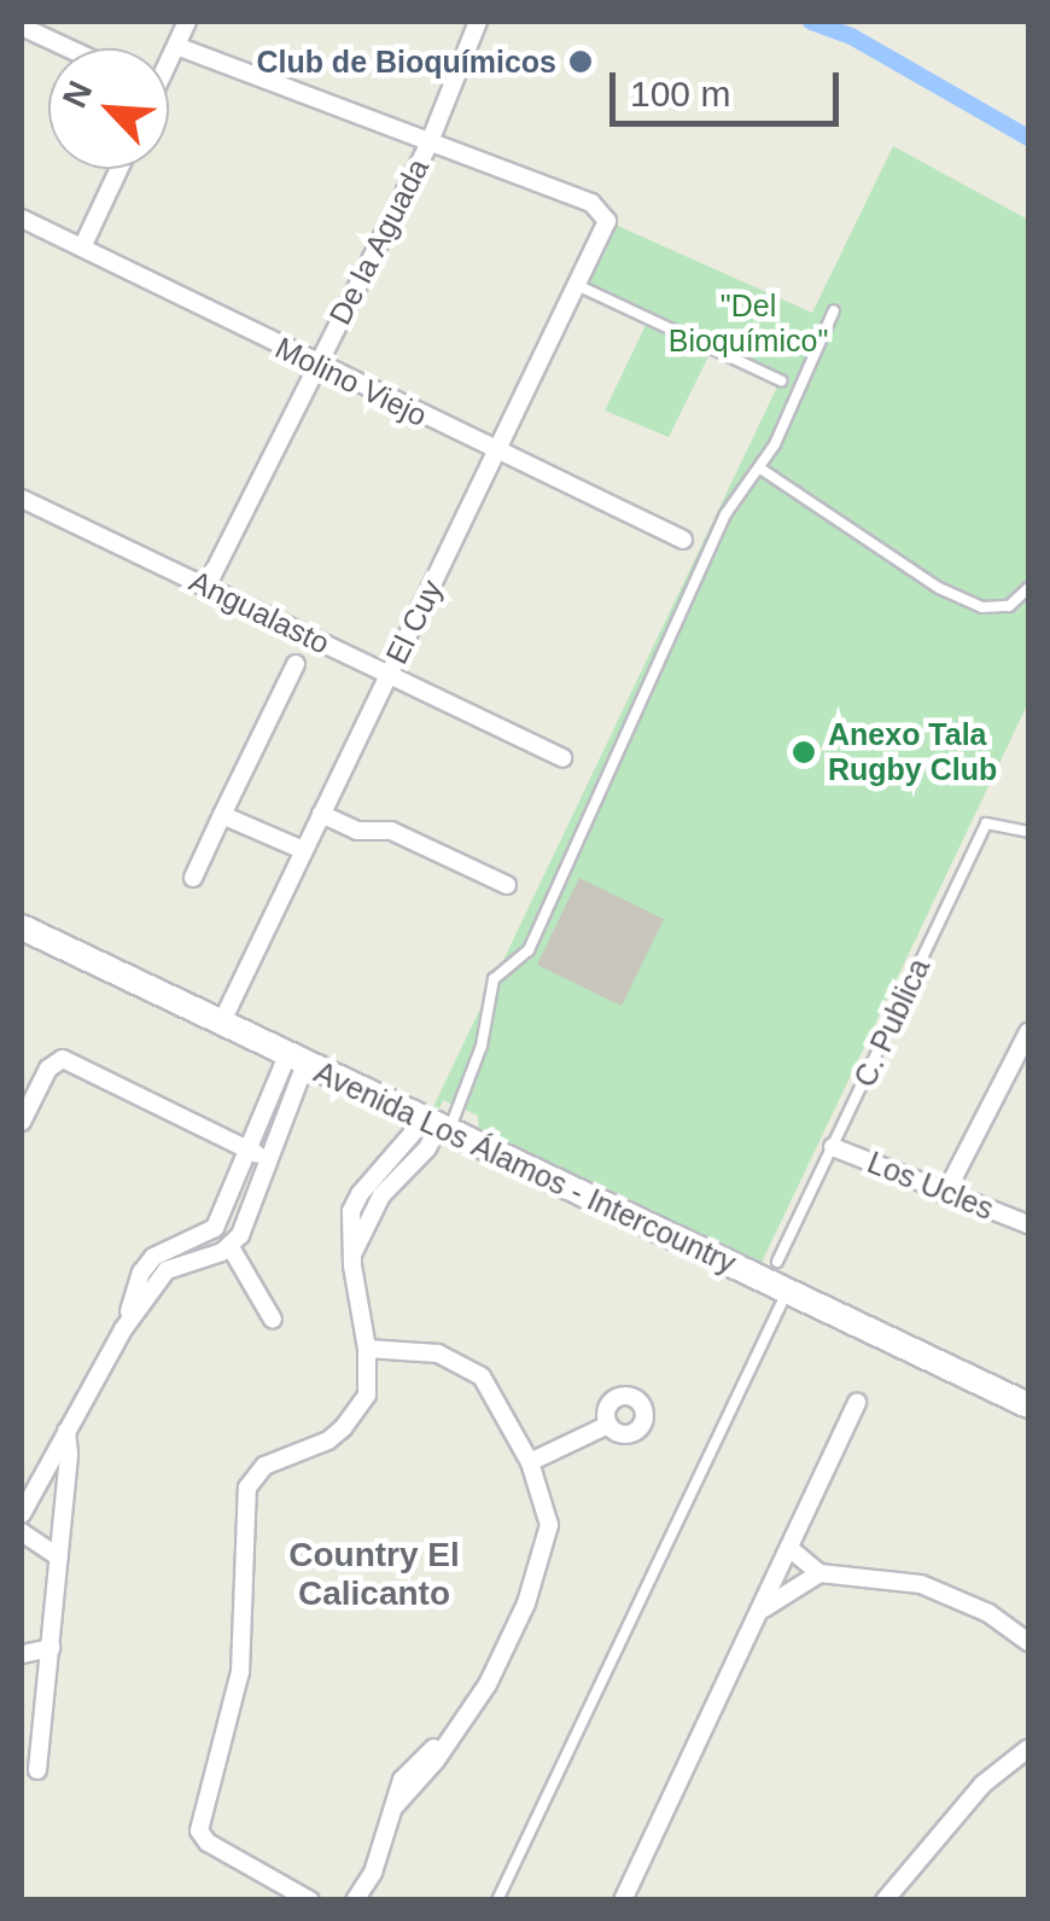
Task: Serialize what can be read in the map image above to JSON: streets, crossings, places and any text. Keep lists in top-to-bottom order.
{
  "streets": {
    "main road": ["Avenida Los Álamos - Intercountry"],
    "street": [
      "De la Aguada",
      "Molino Viejo",
      "Angualasto",
      "El Cuy",
      "Los Ucles"
    ],
    "lane": ["C. Publica"]
  },
  "crossings": [
    ["De la Aguada", "Molino Viejo"],
    ["De la Aguada", "Angualasto"],
    ["De la Aguada", "El Cuy"],
    ["Molino Viejo", "El Cuy"],
    ["Angualasto", "El Cuy"],
    ["El Cuy", "Avenida Los Álamos - Intercountry"],
    ["C. Publica", "Los Ucles"]
  ],
  "districts": ["Country El Calicanto"],
  "parks": ["\"Del Bioquímico\""],
  "places": ["Club de Bioquímicos", "Anexo Tala Rugby Club"],
  "scale_bar": "100 m",
  "north": "top left"
}
